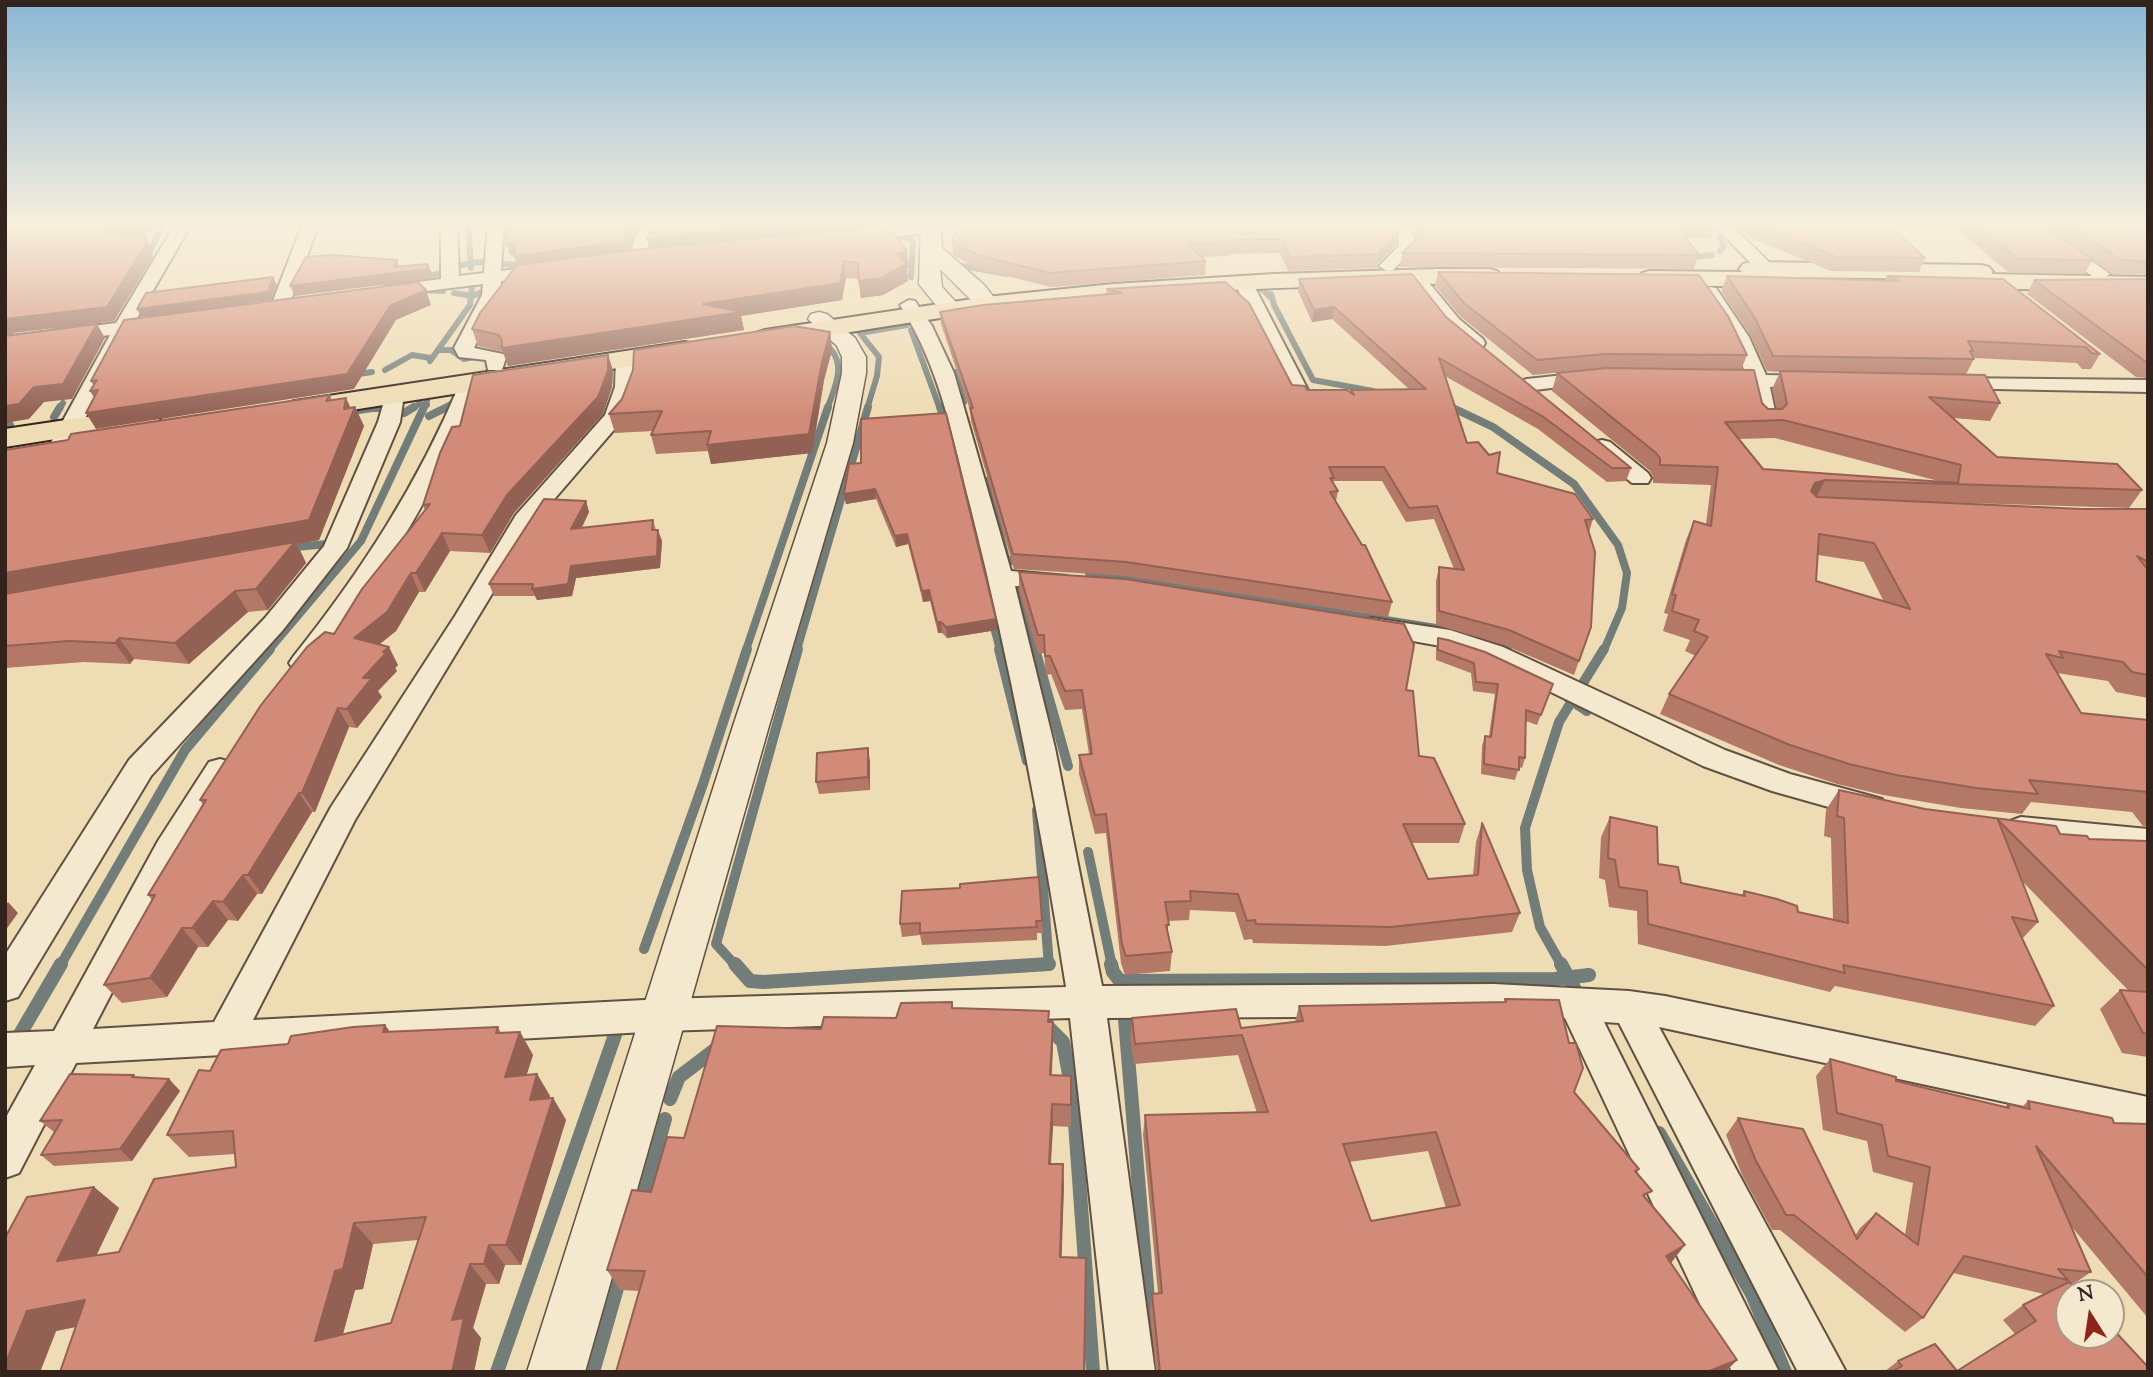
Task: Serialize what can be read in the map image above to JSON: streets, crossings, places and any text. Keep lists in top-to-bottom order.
{
  "north": "top"
}
